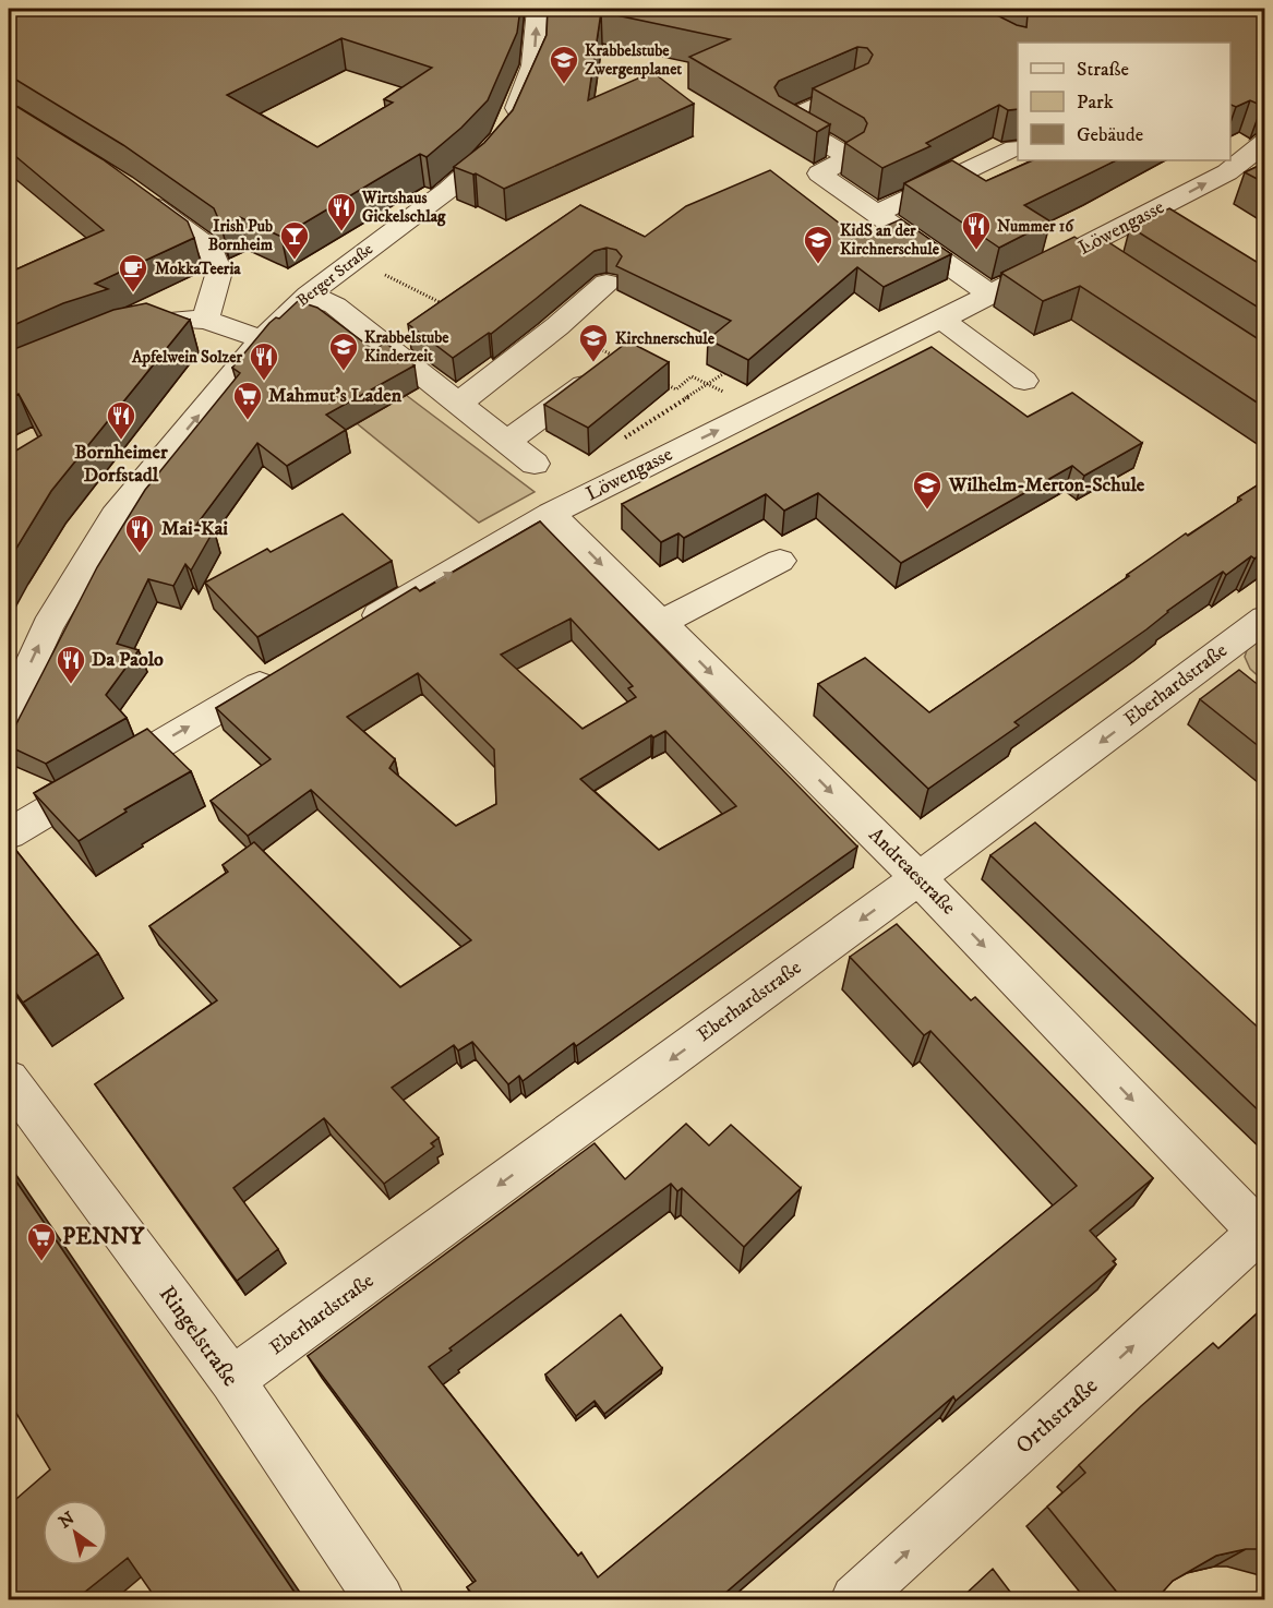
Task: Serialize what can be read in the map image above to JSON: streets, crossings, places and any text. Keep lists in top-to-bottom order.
{
  "streets": {
    "street": [
      "Löwengasse",
      "Berger Straße",
      "Eberhardstraße",
      "Andreaestraße",
      "Ringelstraße",
      "Orthstraße"
    ]
  },
  "crossings": [
    ["Löwengasse", "Andreaestraße"],
    ["Eberhardstraße", "Andreaestraße"],
    ["Eberhardstraße", "Ringelstraße"],
    ["Andreaestraße", "Orthstraße"]
  ],
  "one_way": ["Eberhardstraße", "Andreaestraße", "Orthstraße"],
  "places": {
    "school or university": [
      "Krabbelstube Zwergenplanet",
      "KidS an der Kirchnerschule",
      "Kirchnerschule",
      "Krabbelstube Kinderzeit",
      "Wilhelm-Merton-Schule"
    ],
    "restaurant": [
      "Wirtshaus Gickelschlag",
      "Nummer 16",
      "Apfelwein Solzer",
      "Bornheimer Dorfstadl",
      "Mai-Kai",
      "Da Paolo"
    ],
    "bar": ["Irish Pub Bornheim"],
    "cafe": ["MokkaTeeria"],
    "supermarket": ["Mahmut's Laden", "PENNY"]
  },
  "legend": ["Straße", "Park", "Gebäude"],
  "north": "top left"
}
